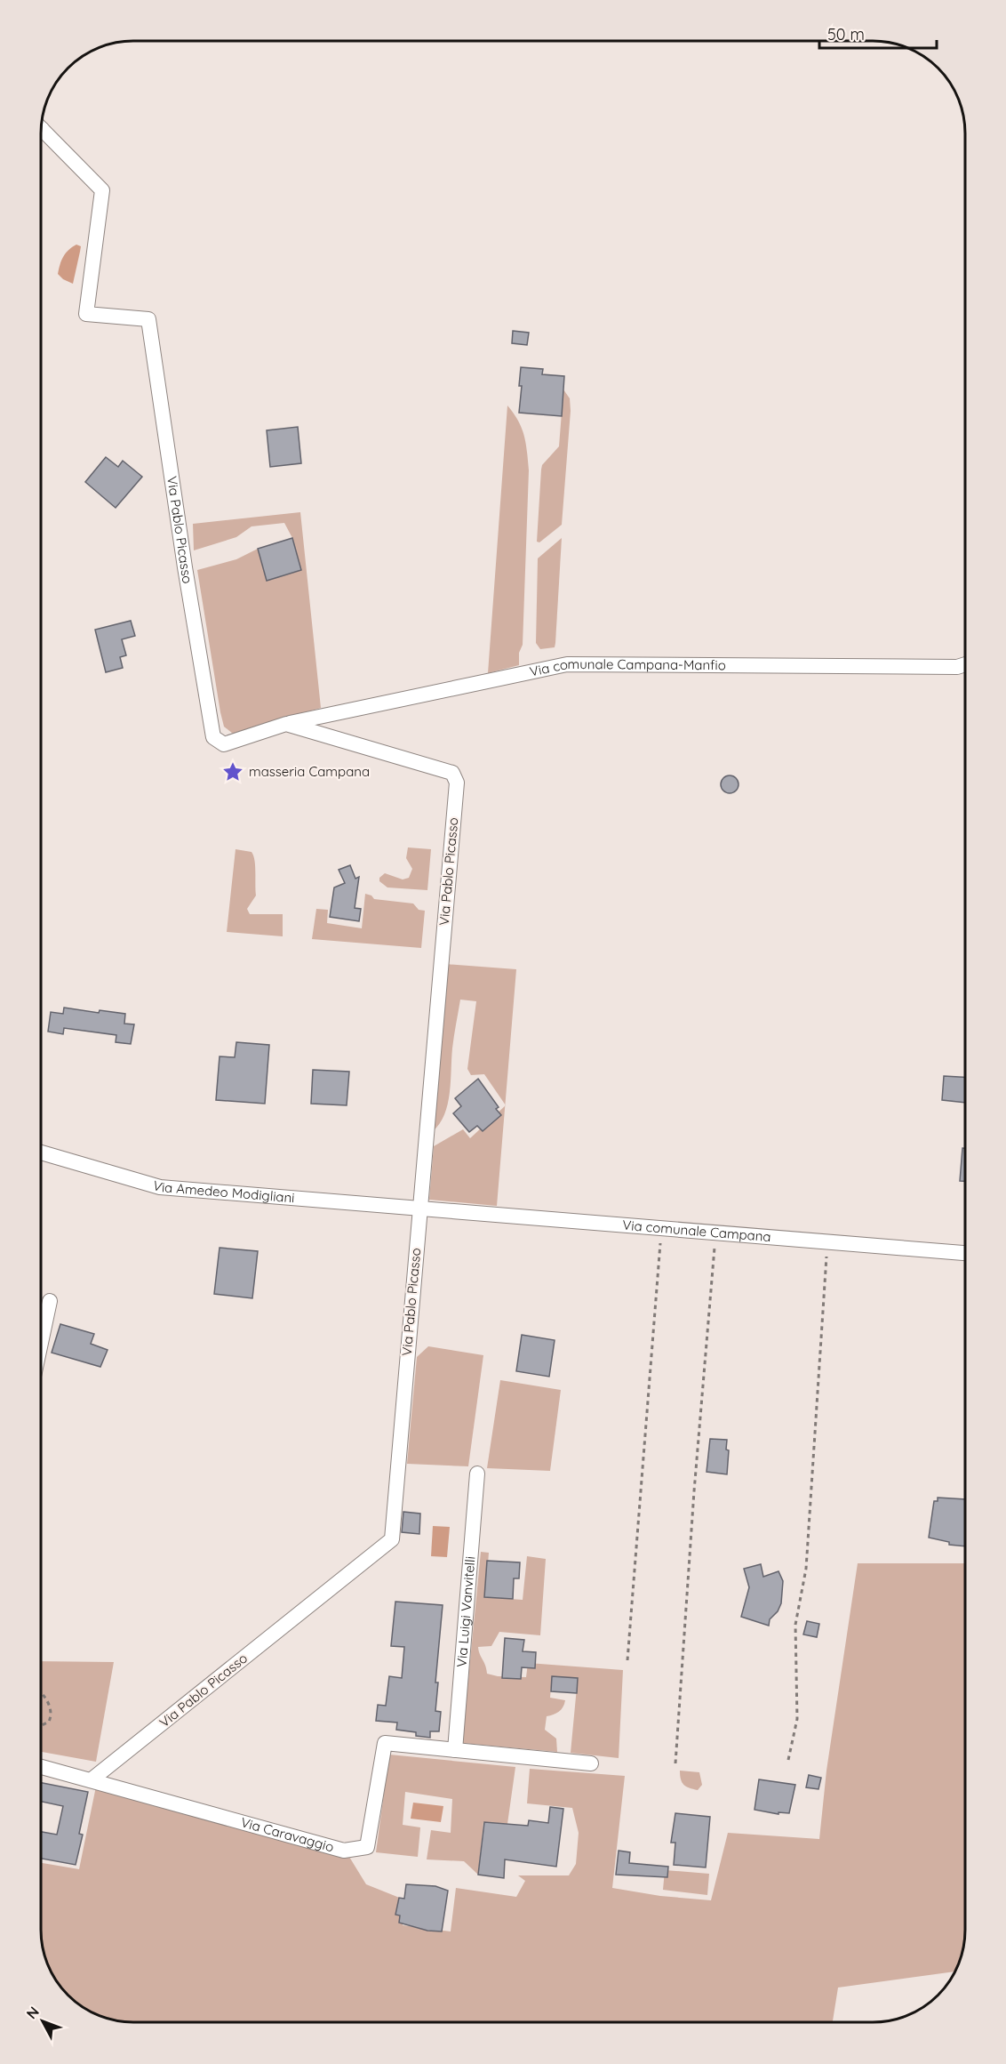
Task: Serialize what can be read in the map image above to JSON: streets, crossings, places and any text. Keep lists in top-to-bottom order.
{
  "streets": {
    "street": [
      "Via Pablo Picasso",
      "Via comunale Campana-Manfio",
      "Via Amedeo Modigliani",
      "Via comunale Campana",
      "Via Luigi Vanvitelli",
      "Via Caravaggio"
    ]
  },
  "crossings": [
    ["Via Pablo Picasso", "Via comunale Campana-Manfio"],
    ["Via Pablo Picasso", "Via Amedeo Modigliani"],
    ["Via Pablo Picasso", "Via comunale Campana"],
    ["Via Pablo Picasso", "Via Caravaggio"],
    ["Via Amedeo Modigliani", "Via comunale Campana"],
    ["Via Luigi Vanvitelli", "Via Caravaggio"]
  ],
  "places": {
    "place": ["masseria Campana"]
  },
  "scale_bar": "50 m",
  "north": "top left"
}
